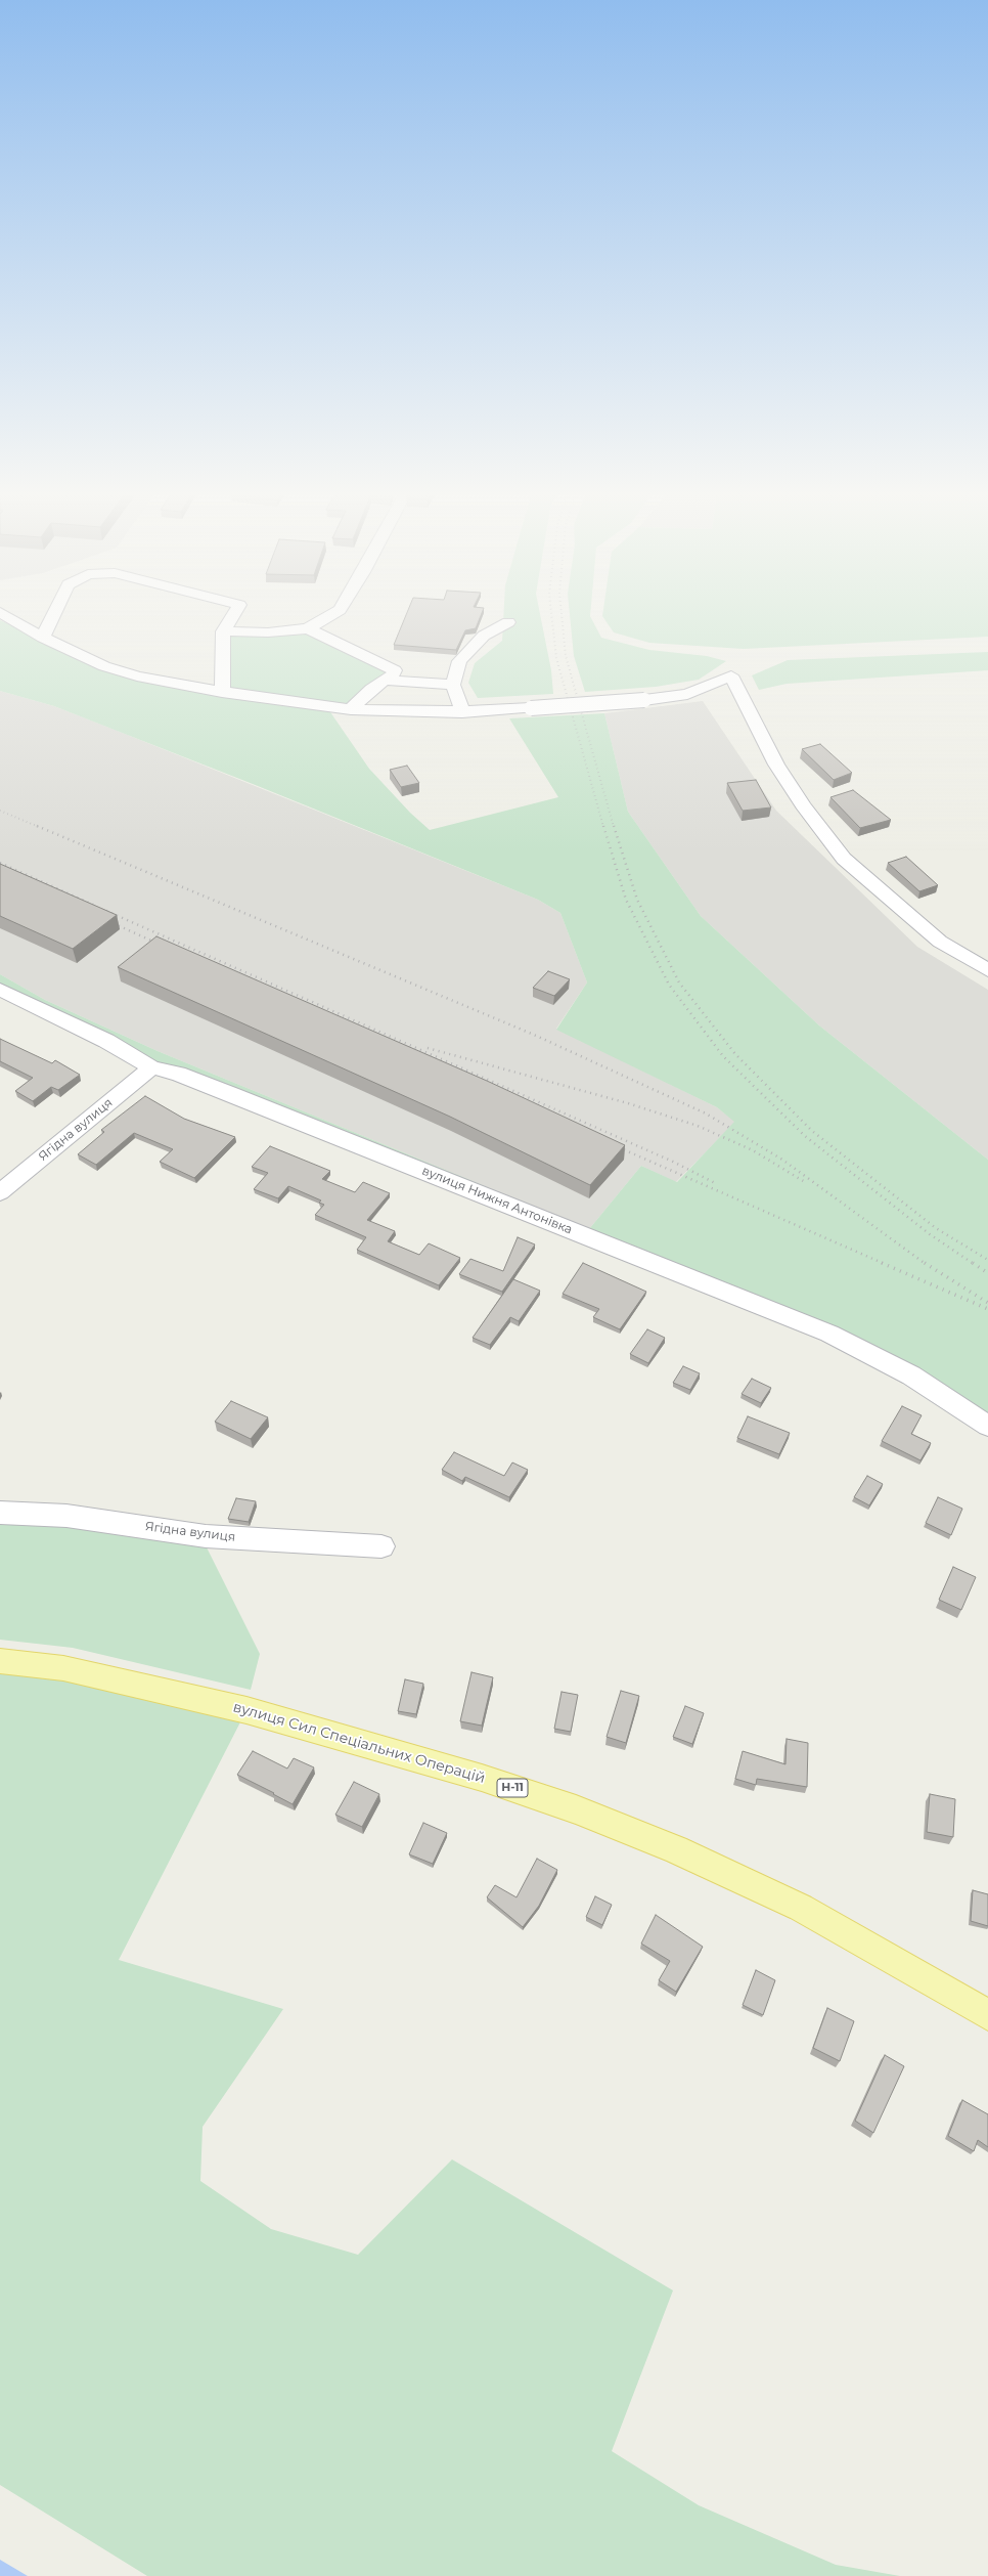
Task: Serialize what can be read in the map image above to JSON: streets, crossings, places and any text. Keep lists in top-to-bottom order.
{
  "streets": {
    "main road": ["вулиця Сил Спеціальних Операцій", "Н-11"],
    "street": ["Ягідна вулиця", "вулиця Нижня Антонівка"]
  },
  "crossings": [
    ["Ягідна вулиця", "вулиця Нижня Антонівка"]
  ]
}
